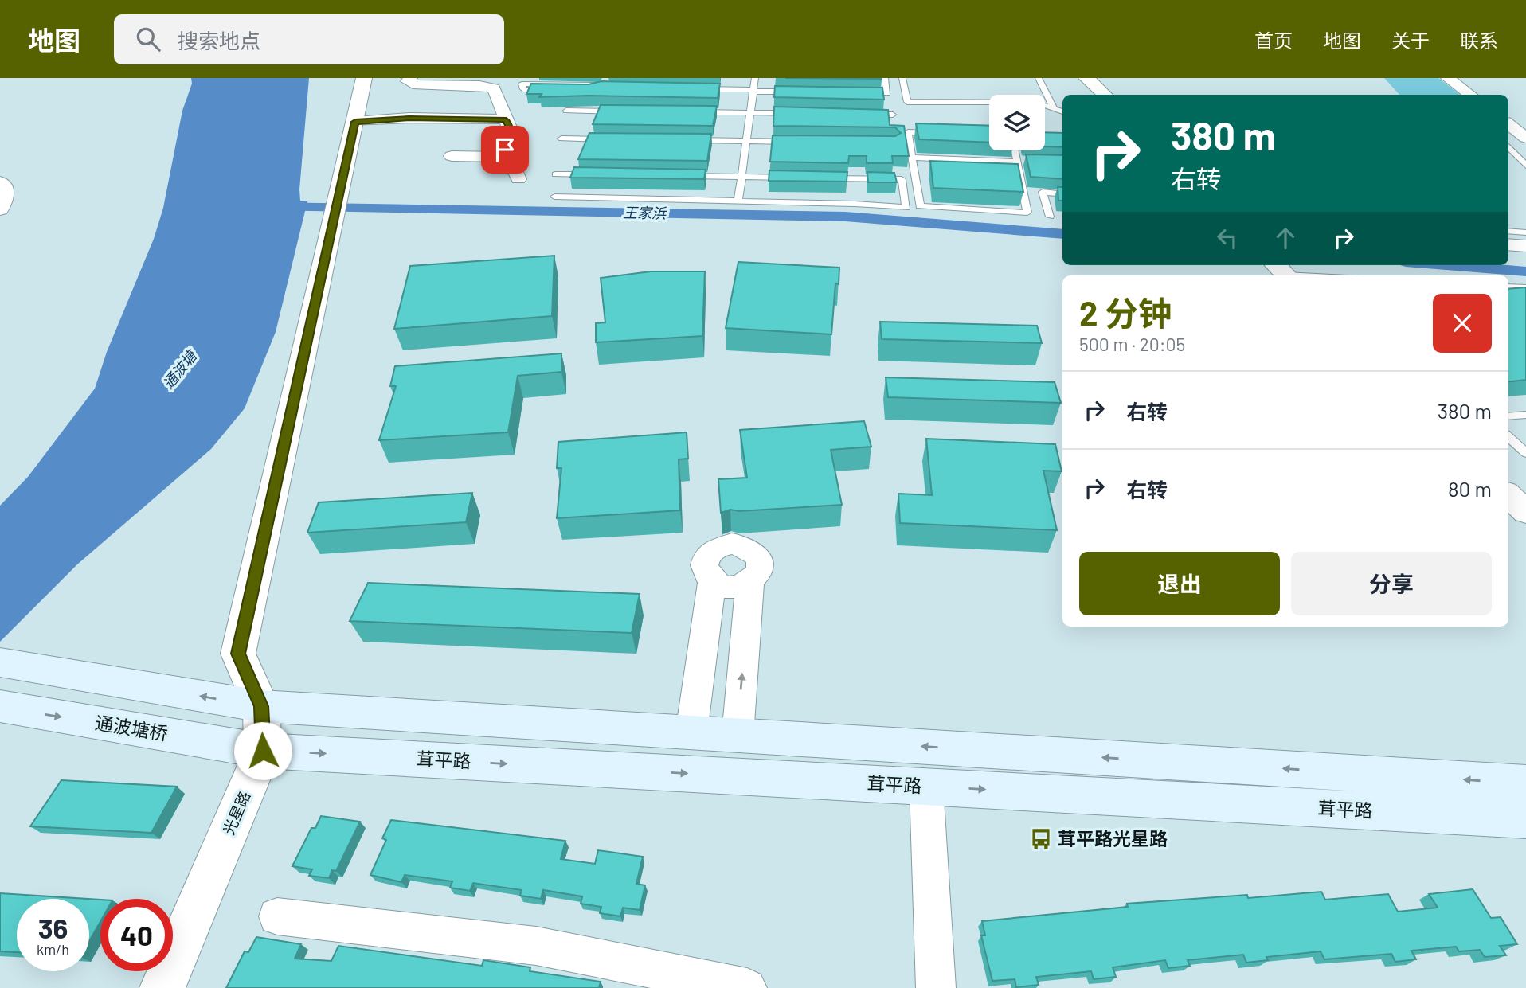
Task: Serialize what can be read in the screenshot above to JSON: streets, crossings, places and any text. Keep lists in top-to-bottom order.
{
  "streets": {
    "main road": ["通波塘桥", "茸平路"],
    "street": ["光星路"]
  },
  "crossings": [
    ["通波塘桥", "茸平路"],
    ["通波塘桥", "光星路"],
    ["茸平路", "光星路"]
  ],
  "water": ["王家浜", "通波塘"],
  "places": {
    "bus stop": ["茸平路光星路"]
  },
  "page": {
    "header": "地图",
    "search": "搜索地点",
    "nav": [
      "首页",
      "地图",
      "关于",
      "联系"
    ],
    "turn": ["380 m", "右转"],
    "heading": ["2 分钟", "500 m · 20:05"],
    "list": [
      {
        "name": "右转",
        "value": "380 m"
      },
      {
        "name": "右转",
        "value": "80 m"
      }
    ],
    "buttons": ["退出", "分享"],
    "speed": "36 km/h",
    "limit": "40"
  }
}
